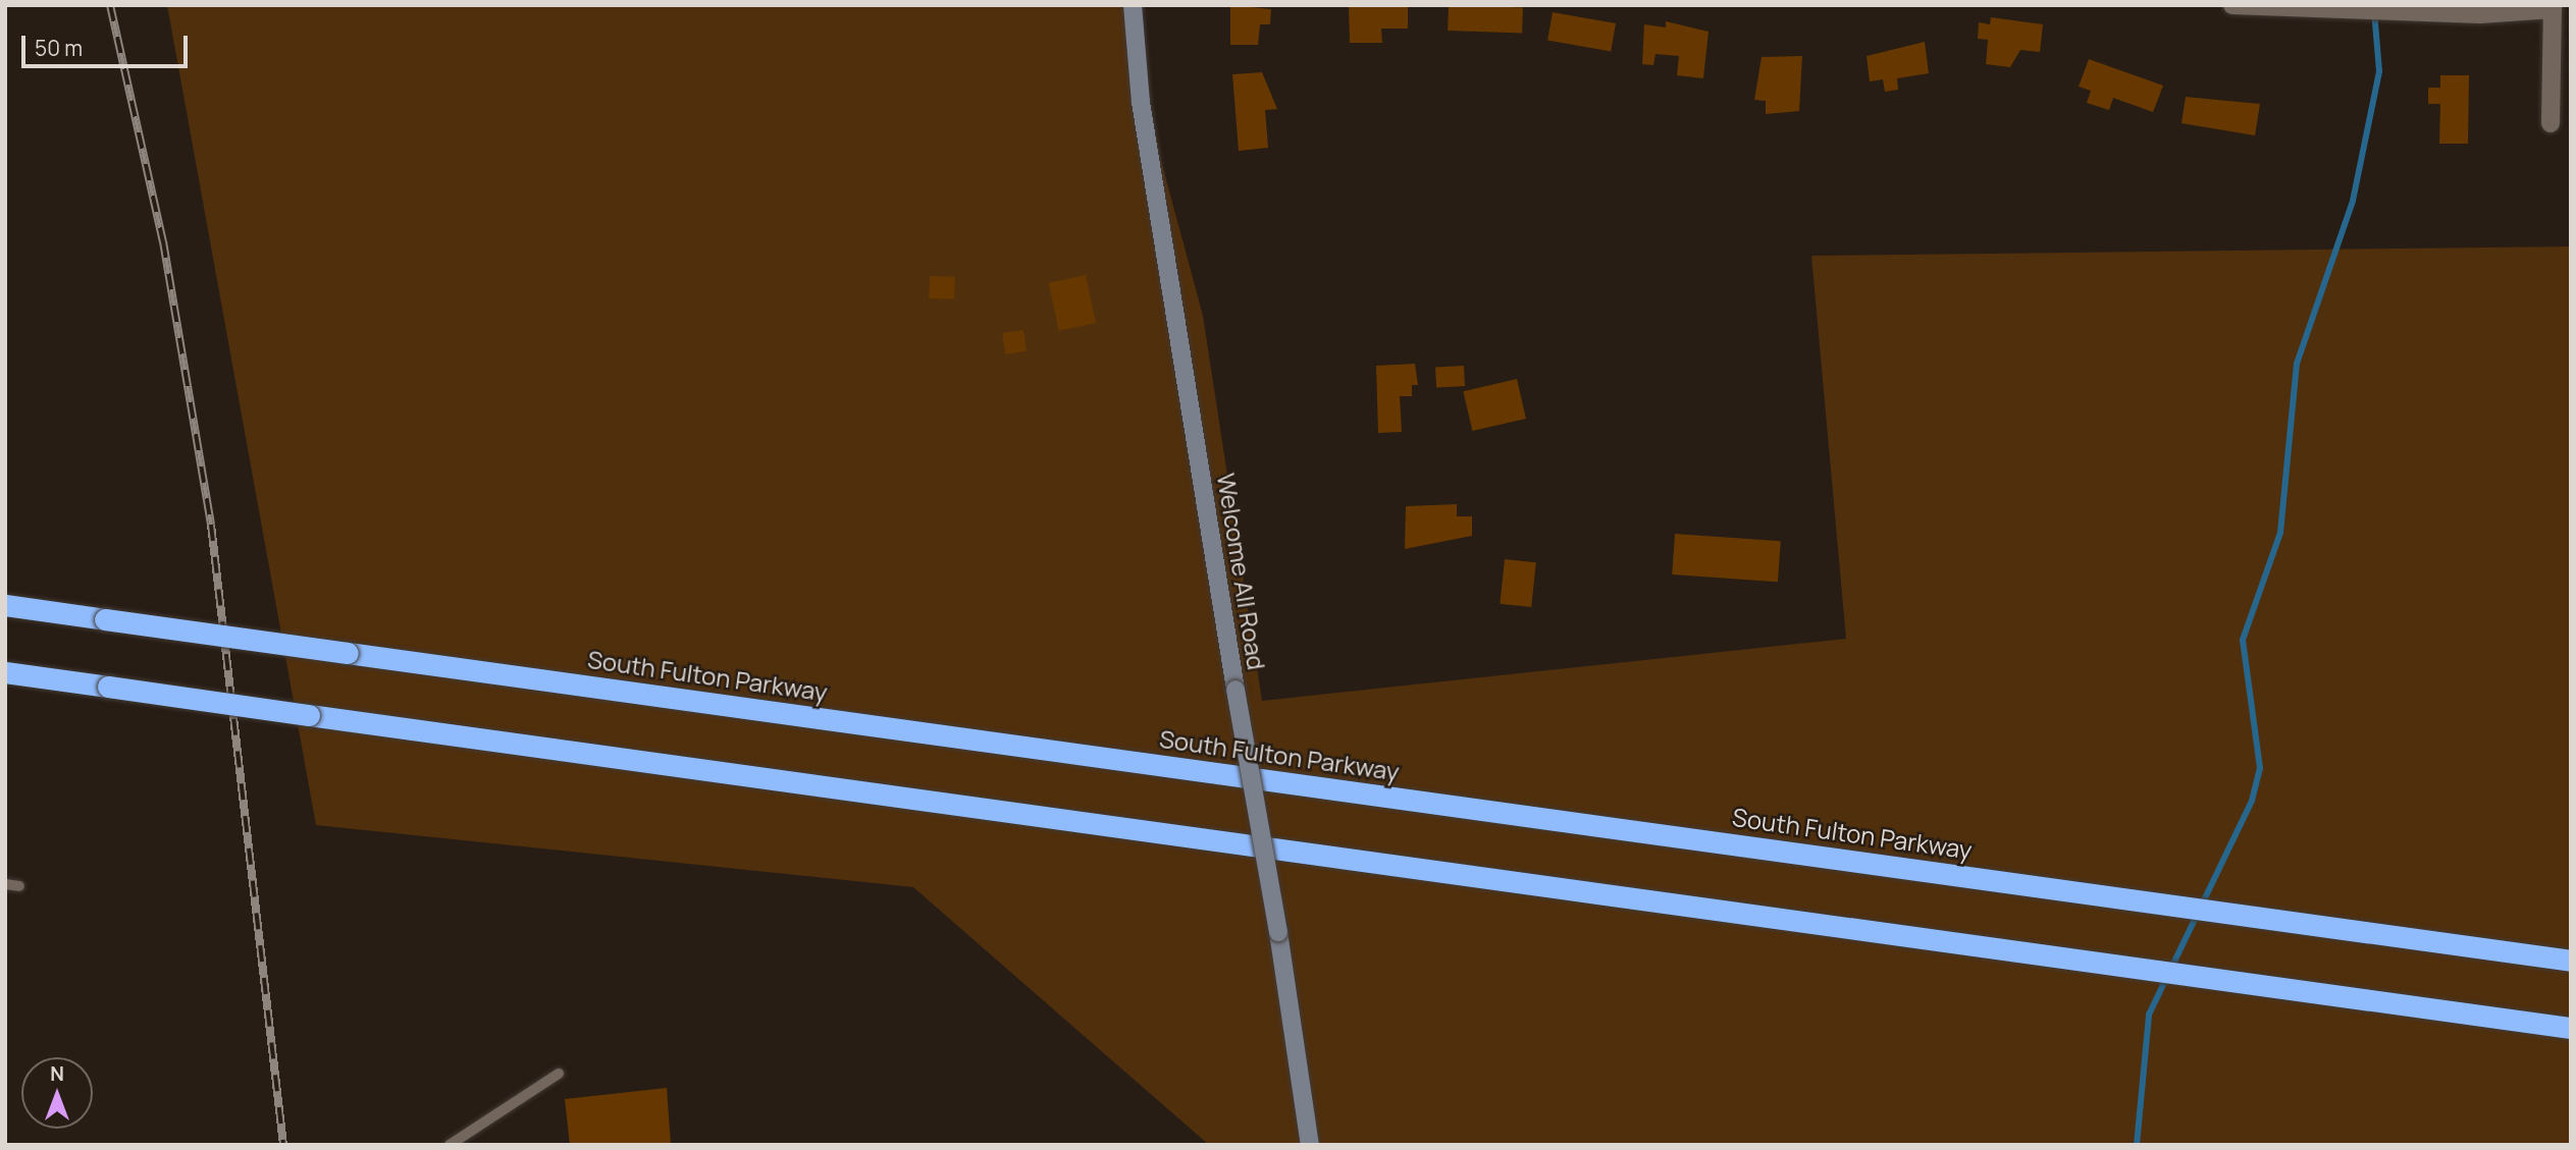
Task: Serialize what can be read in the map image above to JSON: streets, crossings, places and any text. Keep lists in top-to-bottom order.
{
  "streets": {
    "highway": ["South Fulton Parkway"],
    "street": ["Welcome All Road"]
  },
  "scale_bar": "50 m",
  "north": "top"
}
